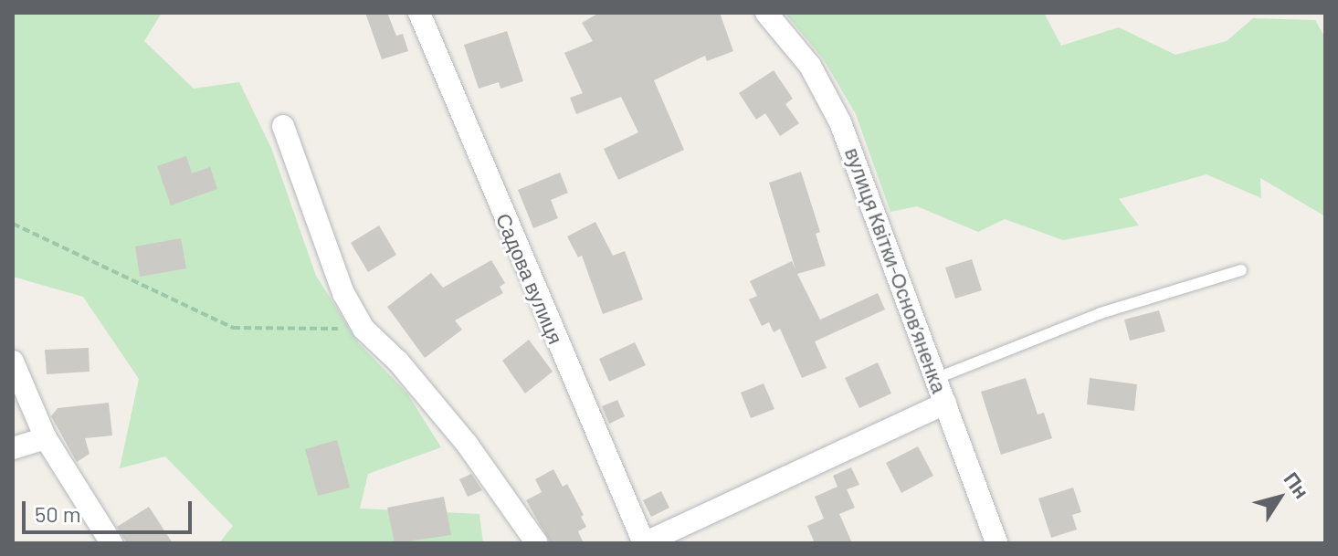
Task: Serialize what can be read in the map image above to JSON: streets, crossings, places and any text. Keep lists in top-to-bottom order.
{
  "streets": {
    "street": ["вулиця Квітки-Основ’яненка", "Садова вулиця"]
  },
  "scale_bar": "50 m",
  "north": "top right"
}
